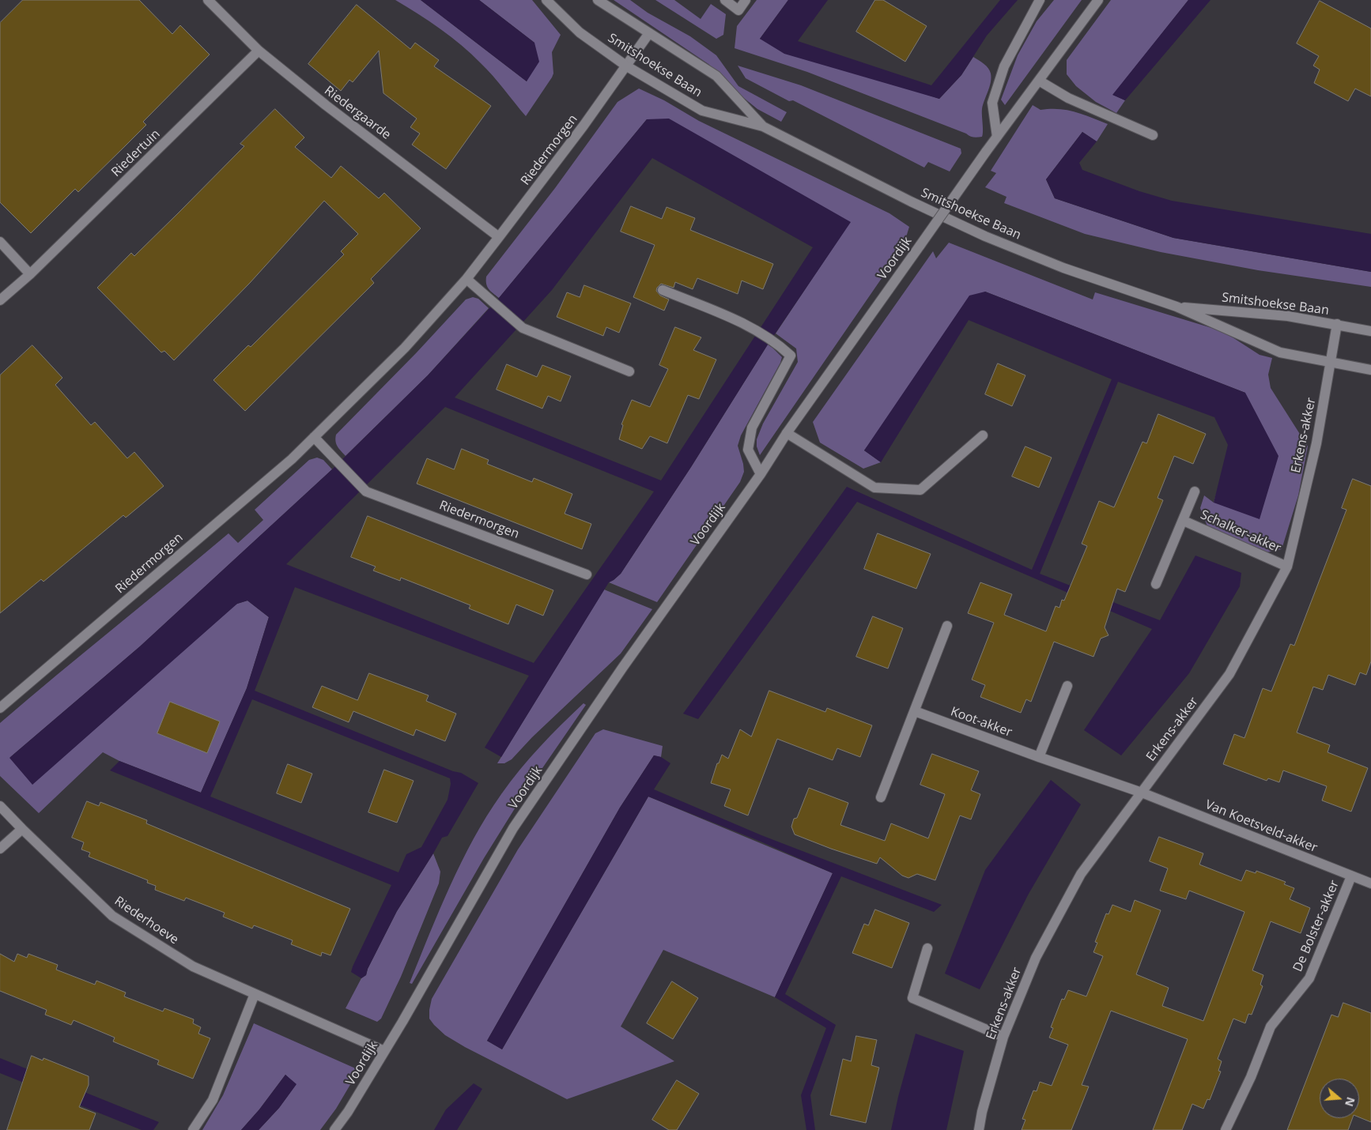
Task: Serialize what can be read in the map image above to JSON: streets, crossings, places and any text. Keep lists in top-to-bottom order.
{
  "streets": {
    "street": [
      "Smitshoekse Baan",
      "Riedergaarde",
      "Riedermorgen",
      "Riedertuin",
      "Voordijk",
      "Erkens-akker",
      "Schalker-akker",
      "Koot-akker",
      "Van Koetsveld-akker",
      "Riederhoeve",
      "De Bolster-akker"
    ]
  },
  "crossings": [
    ["Smitshoekse Baan", "Riedermorgen"],
    ["Smitshoekse Baan", "Erkens-akker"],
    ["Riedergaarde", "Riedermorgen"],
    ["Riedergaarde", "Riedertuin"],
    ["Voordijk", "Riederhoeve"],
    ["Erkens-akker", "Schalker-akker"],
    ["Erkens-akker", "Koot-akker"],
    ["Erkens-akker", "Van Koetsveld-akker"],
    ["Koot-akker", "Van Koetsveld-akker"],
    ["Van Koetsveld-akker", "De Bolster-akker"]
  ],
  "north": "right"
}
